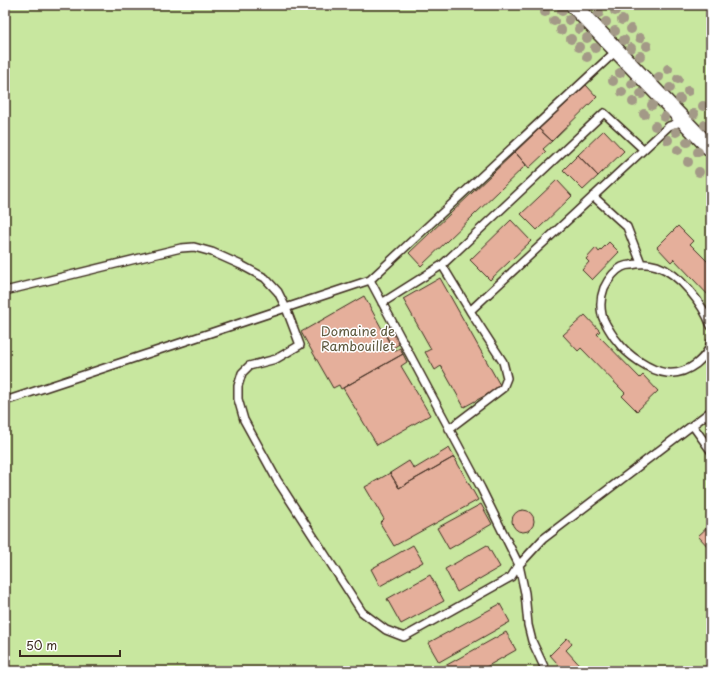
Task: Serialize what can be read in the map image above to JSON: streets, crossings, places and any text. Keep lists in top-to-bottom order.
{
  "parks": ["Domaine de Rambouillet"],
  "scale_bar": "50 m"
}
